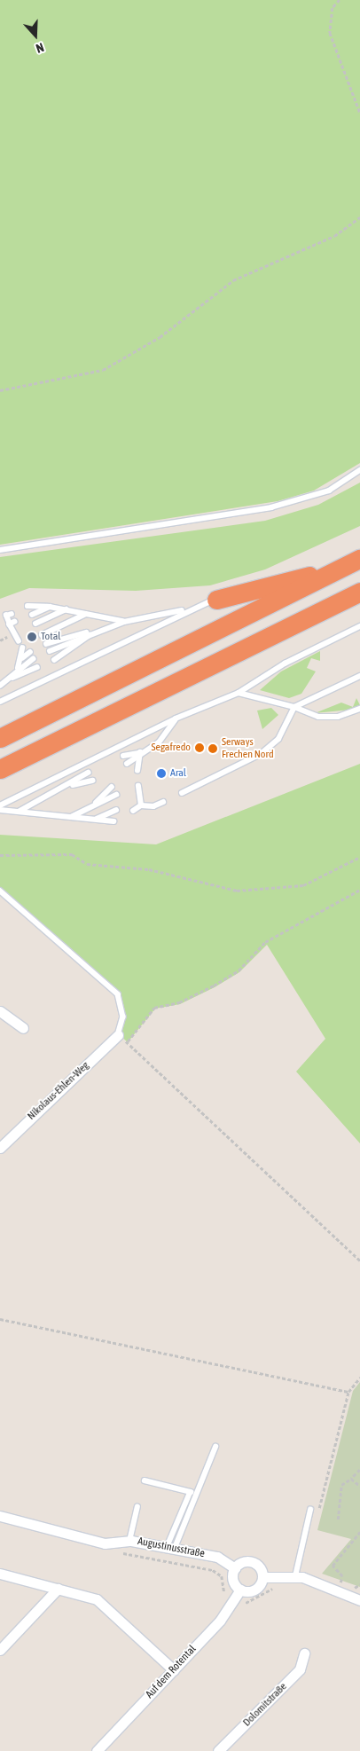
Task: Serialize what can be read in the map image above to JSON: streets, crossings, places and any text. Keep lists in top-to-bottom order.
{
  "streets": {
    "street": [
      "Nikolaus-Ehlen-Weg",
      "Augustinusstraße",
      "Auf dem Rotental",
      "Dolomitstraße"
    ]
  },
  "crossings": [
    ["Augustinusstraße", "Auf dem Rotental"]
  ],
  "places": [
    "Total",
    "Segafredo",
    "Serways Frechen Nord",
    "Aral"
  ],
  "north": "bottom"
}
